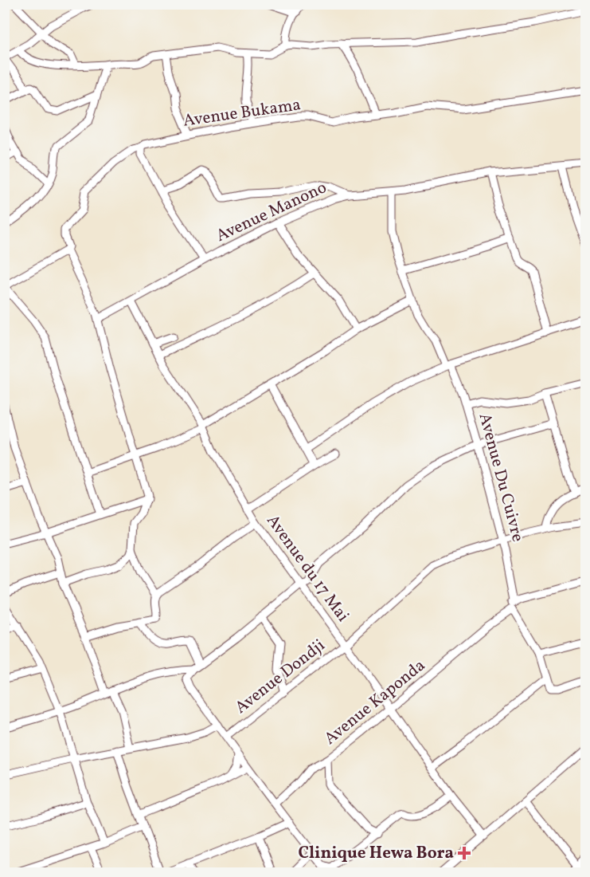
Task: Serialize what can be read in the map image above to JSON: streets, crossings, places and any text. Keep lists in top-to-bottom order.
{
  "streets": {
    "street": [
      "Avenue Bukama",
      "Avenue Manono",
      "Avenue Du Cuivre",
      "Avenue du 17 Mai",
      "Avenue Dondji",
      "Avenue Kaponda"
    ]
  },
  "crossings": [
    ["Avenue Manono", "Avenue Du Cuivre"],
    ["Avenue Manono", "Avenue du 17 Mai"],
    ["Avenue Du Cuivre", "Avenue Dondji"],
    ["Avenue du 17 Mai", "Avenue Dondji"],
    ["Avenue du 17 Mai", "Avenue Kaponda"]
  ],
  "places": {
    "health": ["Clinique Hewa Bora"]
  }
}
